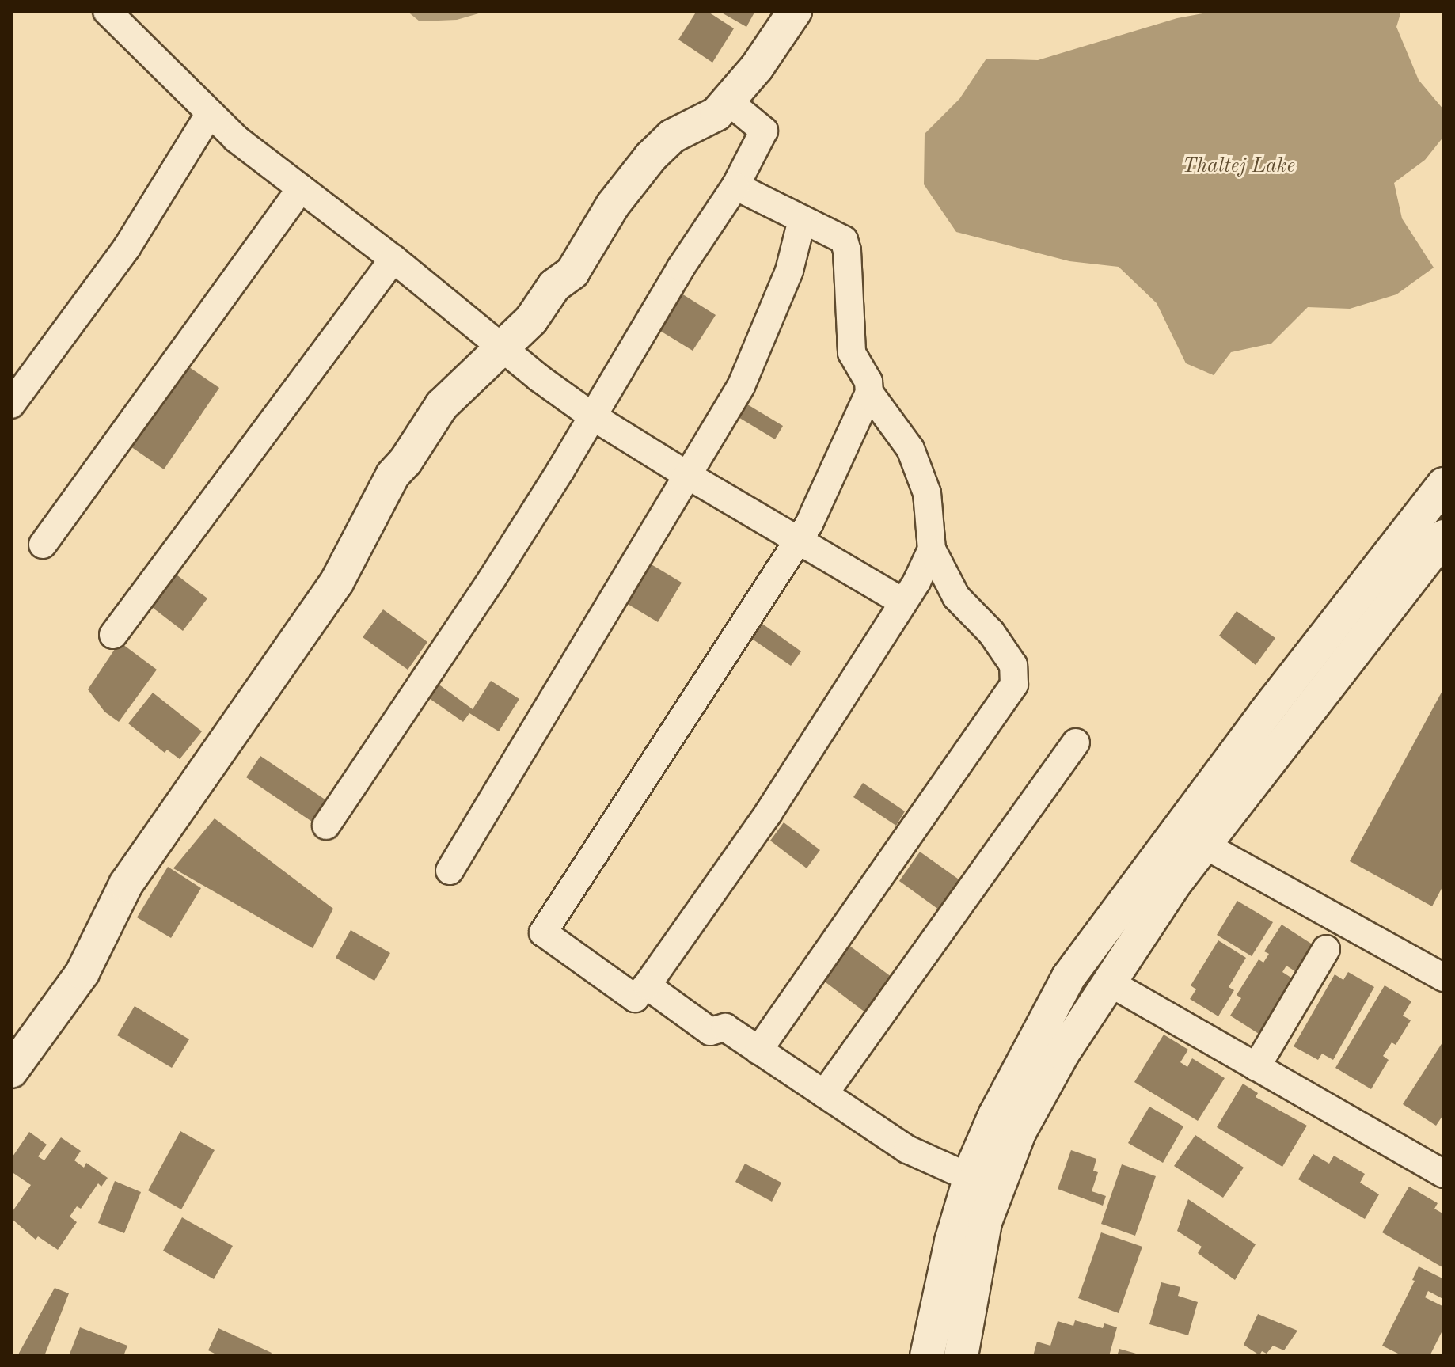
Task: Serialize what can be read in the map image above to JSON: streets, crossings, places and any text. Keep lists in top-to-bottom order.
{
  "water": ["Thaltej Lake"]
}
